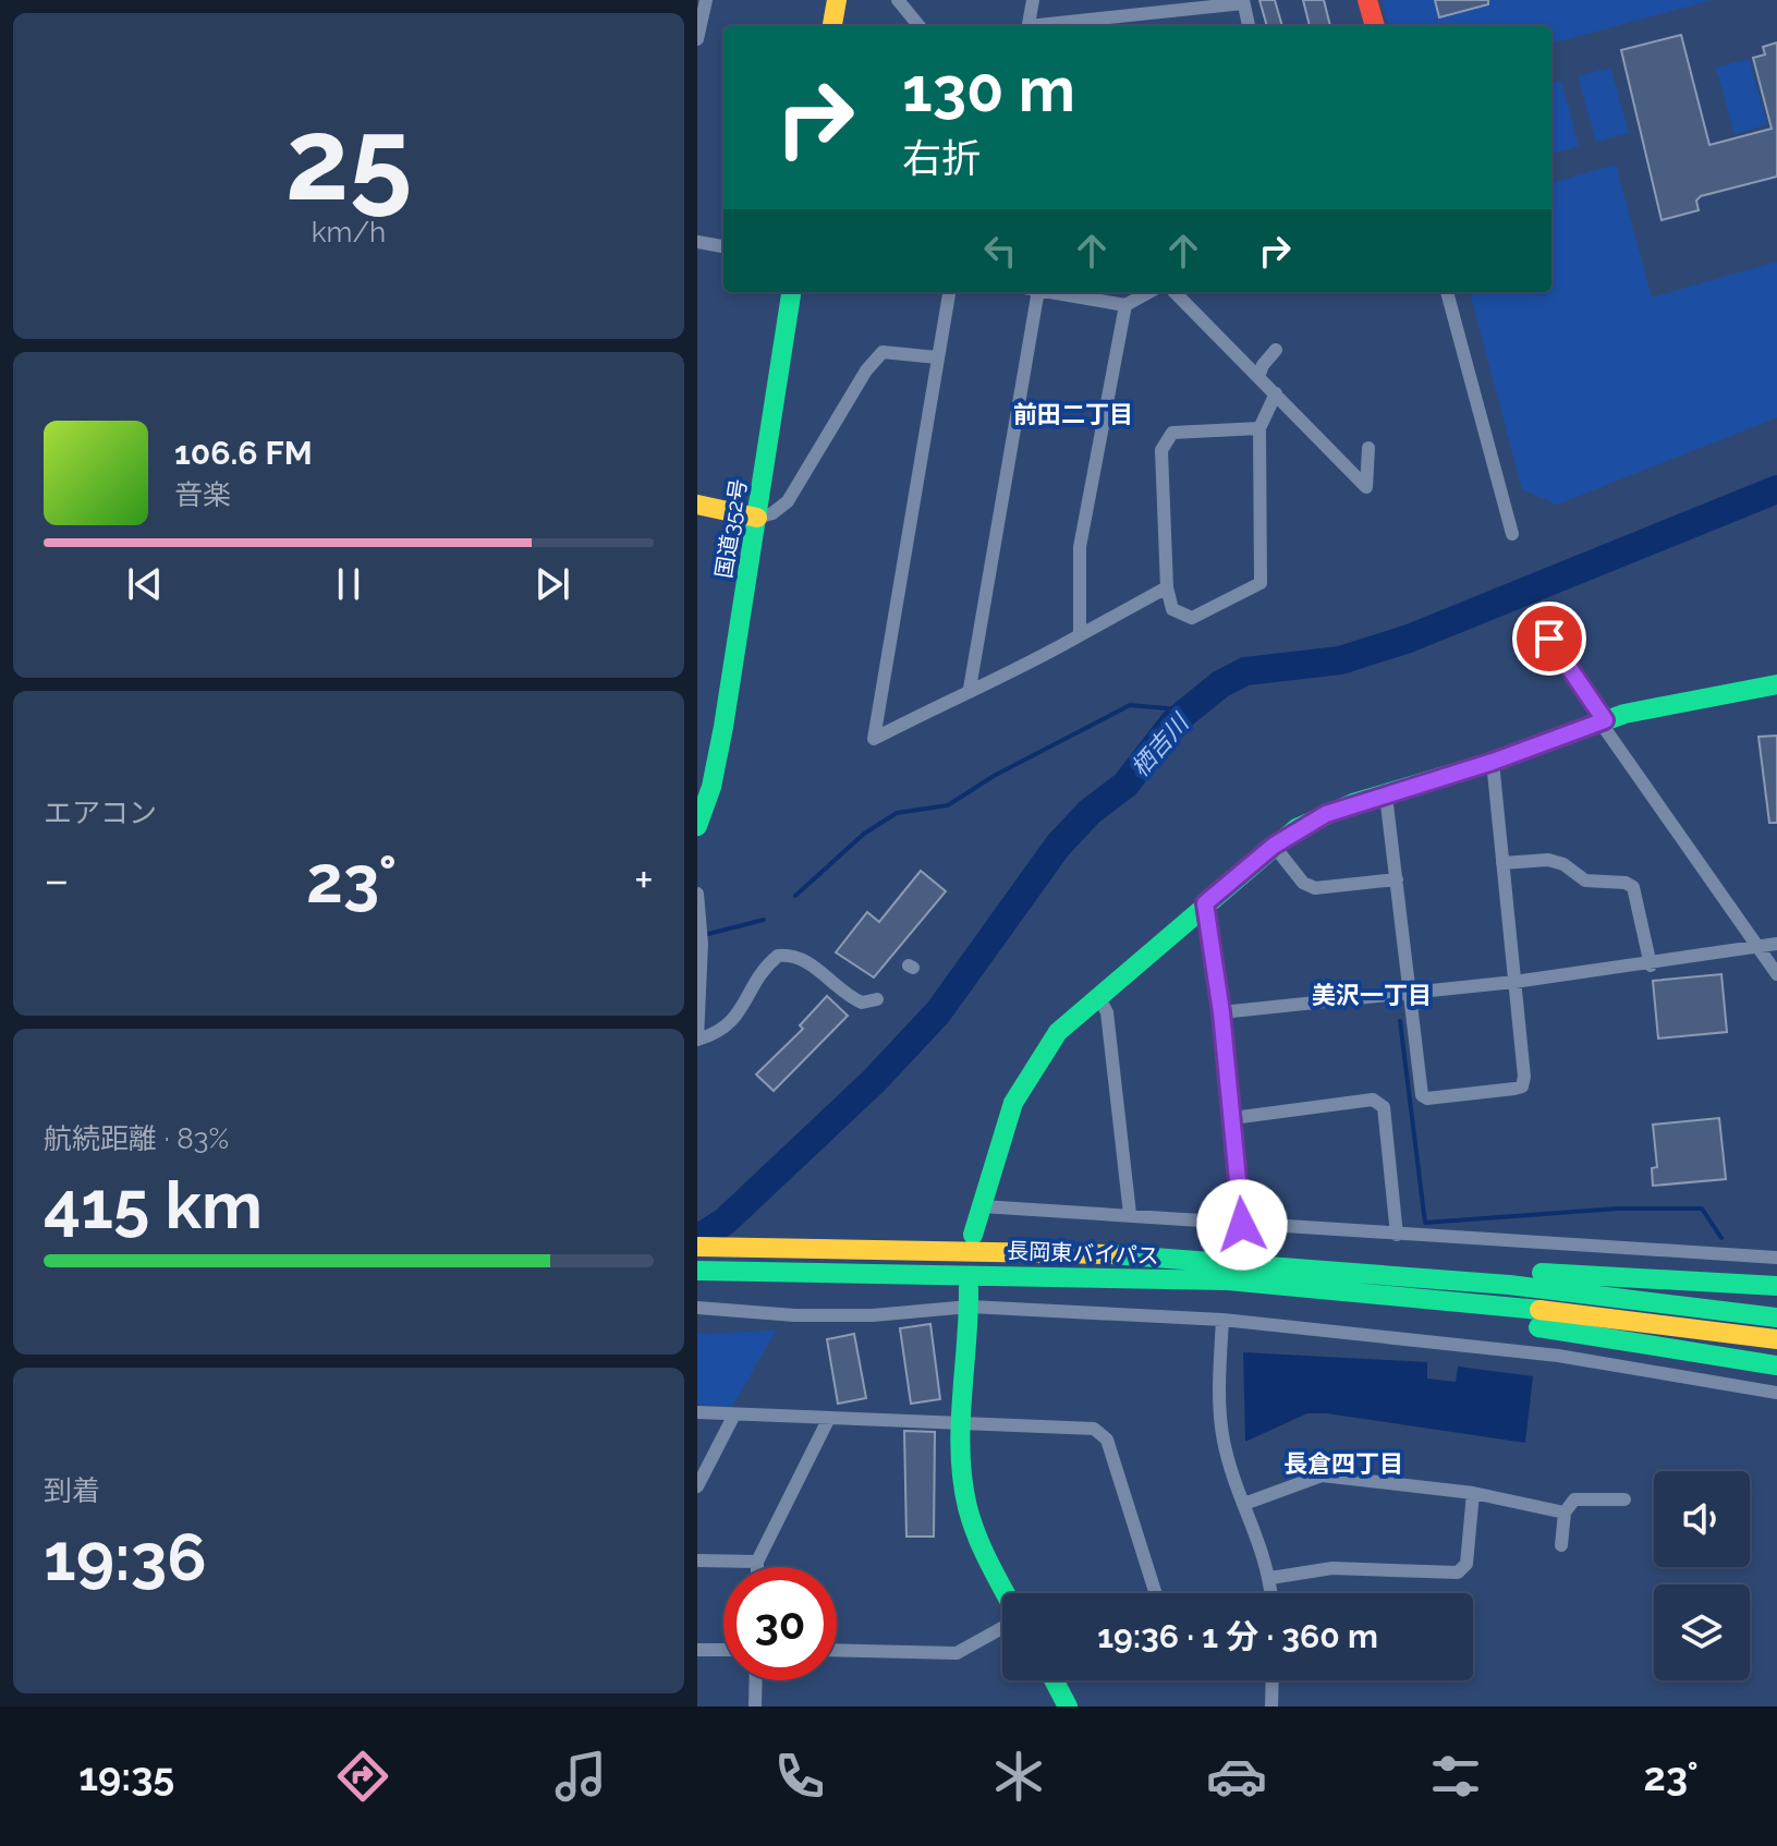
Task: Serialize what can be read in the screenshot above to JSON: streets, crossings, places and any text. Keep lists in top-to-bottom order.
{
  "streets": {
    "main road": ["国道352号", "長岡東バイパス"]
  },
  "districts": ["前田二丁目", "美沢一丁目", "長倉四丁目"],
  "water": ["栖吉川"],
  "page": {
    "tile": [
      ["25", "km/h"],
      "エアコン",
      ["航続距離 · 83%", "415 km"],
      ["到着", "19:36"]
    ],
    "turn": ["130 m", "右折"],
    "song": ["106.6 FM", "音楽"],
    "heat": ["−", "23°", "+"],
    "limit": "30",
    "trip": "19:36 · 1 分 · 360 m",
    "tabs": ["19:35", "23°"]
  }
}
